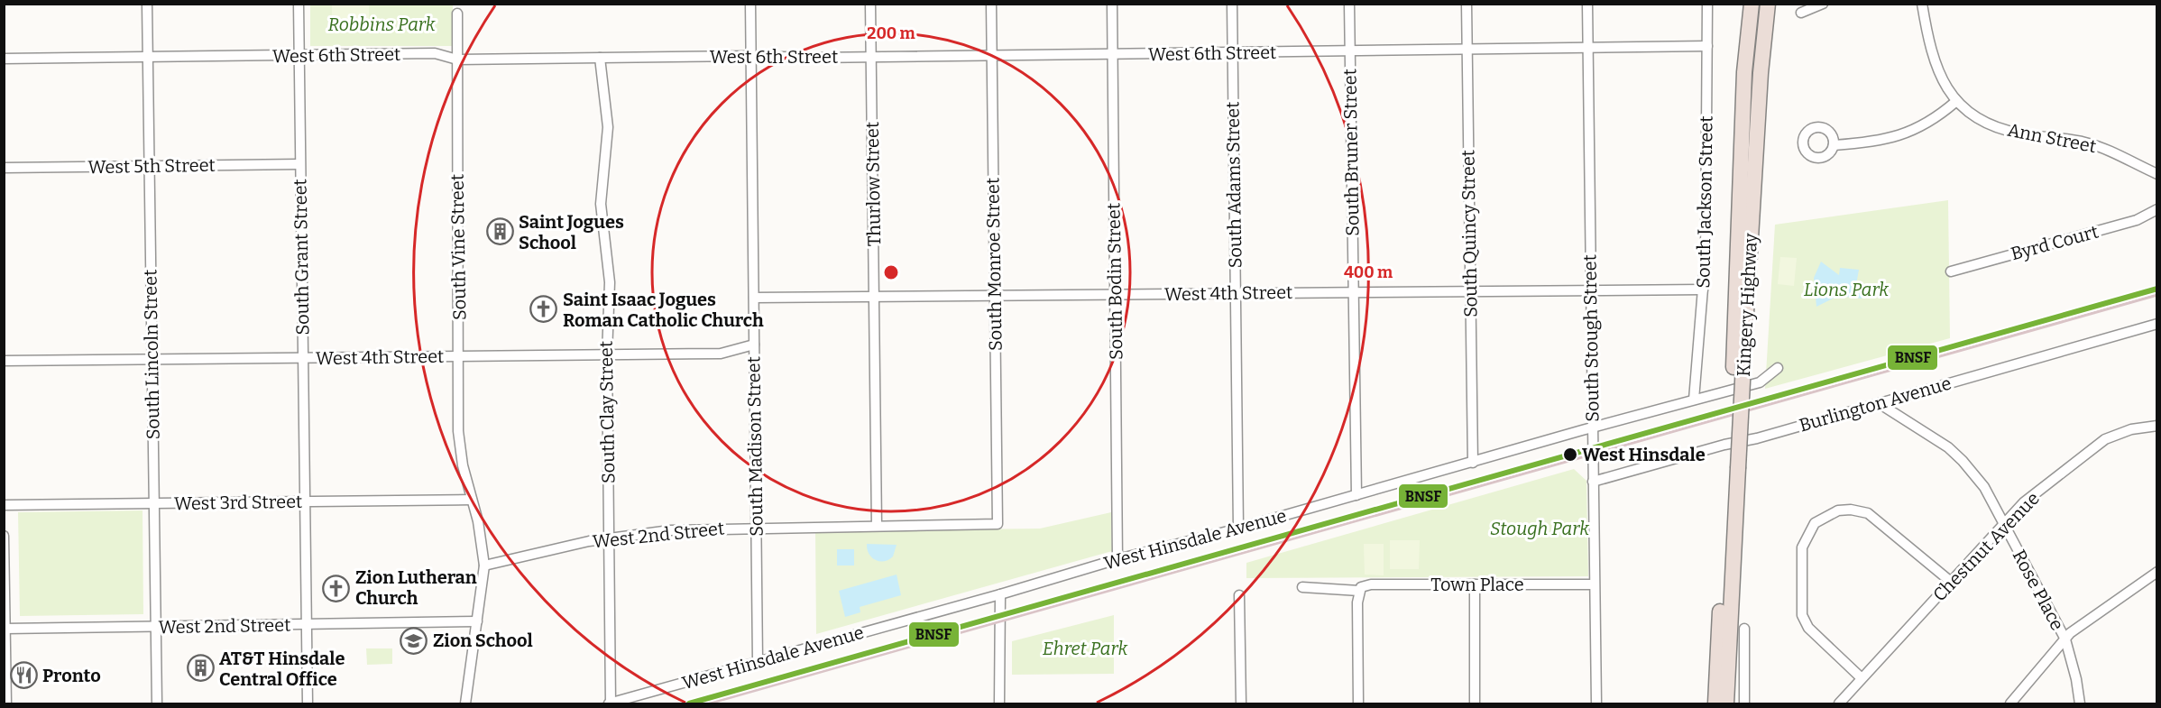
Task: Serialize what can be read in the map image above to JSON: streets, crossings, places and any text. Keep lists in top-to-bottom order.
{
  "streets": {
    "highway": ["Kingery Highway"],
    "street": [
      "West 6th Street",
      "Ann Street",
      "South Bruner Street",
      "West 5th Street",
      "Thurlow Street",
      "South Adams Street",
      "South Jackson Street",
      "South Quincy Street",
      "Byrd Court",
      "South Vine Street",
      "South Grant Street",
      "South Monroe Street",
      "South Bodin Street",
      "West 4th Street",
      "South Stough Street",
      "South Lincoln Street",
      "Burlington Avenue",
      "South Clay Street",
      "South Madison Street",
      "West 3rd Street",
      "West 2nd Street",
      "West Hinsdale Avenue",
      "Chestnut Avenue",
      "Town Place",
      "Rose Place"
    ]
  },
  "crossings": [
    ["West 6th Street", "South Bruner Street"],
    ["West 6th Street", "Thurlow Street"],
    ["West 6th Street", "South Adams Street"],
    ["West 6th Street", "South Jackson Street"],
    ["West 6th Street", "South Quincy Street"],
    ["West 6th Street", "South Vine Street"],
    ["West 6th Street", "South Grant Street"],
    ["West 6th Street", "South Monroe Street"],
    ["West 6th Street", "South Bodin Street"],
    ["West 6th Street", "South Stough Street"],
    ["West 6th Street", "South Lincoln Street"],
    ["West 6th Street", "South Clay Street"],
    ["West 6th Street", "South Madison Street"],
    ["South Bruner Street", "West 4th Street"],
    ["South Bruner Street", "West Hinsdale Avenue"],
    ["West 5th Street", "South Grant Street"],
    ["West 5th Street", "South Lincoln Street"],
    ["Thurlow Street", "West 4th Street"],
    ["Thurlow Street", "West 2nd Street"],
    ["South Adams Street", "West 4th Street"],
    ["South Adams Street", "West Hinsdale Avenue"],
    ["South Jackson Street", "West 4th Street"],
    ["South Jackson Street", "West Hinsdale Avenue"],
    ["South Quincy Street", "West 4th Street"],
    ["South Quincy Street", "West Hinsdale Avenue"],
    ["South Vine Street", "West 4th Street"],
    ["South Vine Street", "West 3rd Street"],
    ["South Vine Street", "West 2nd Street"],
    ["South Grant Street", "West 4th Street"],
    ["South Grant Street", "West 3rd Street"],
    ["South Grant Street", "West 2nd Street"],
    ["South Monroe Street", "West 4th Street"],
    ["South Monroe Street", "West 2nd Street"],
    ["South Bodin Street", "West 4th Street"],
    ["South Bodin Street", "West Hinsdale Avenue"],
    ["West 4th Street", "South Stough Street"],
    ["West 4th Street", "South Lincoln Street"],
    ["West 4th Street", "South Clay Street"],
    ["West 4th Street", "South Madison Street"],
    ["South Stough Street", "Burlington Avenue"],
    ["South Stough Street", "West Hinsdale Avenue"],
    ["South Stough Street", "Town Place"],
    ["South Lincoln Street", "West 3rd Street"],
    ["South Lincoln Street", "West 2nd Street"],
    ["Burlington Avenue", "Rose Place"],
    ["South Clay Street", "West 2nd Street"],
    ["South Clay Street", "West Hinsdale Avenue"],
    ["South Madison Street", "West 2nd Street"],
    ["South Madison Street", "West Hinsdale Avenue"],
    ["Chestnut Avenue", "Rose Place"]
  ],
  "parks": [
    "Robbins Park",
    "Lions Park",
    "Stough Park",
    "Ehret Park"
  ],
  "places": {
    "building": ["Saint Jogues School", "AT&T Hinsdale Central Office"],
    "church": ["Saint Isaac Jogues Roman Catholic Church", "Zion Lutheran Church"],
    "other": ["West Hinsdale"],
    "school or university": ["Zion School"],
    "restaurant": ["Pronto"]
  },
  "lines": ["transit line BNSF"],
  "rings": ["200 m", "400 m"]
}
